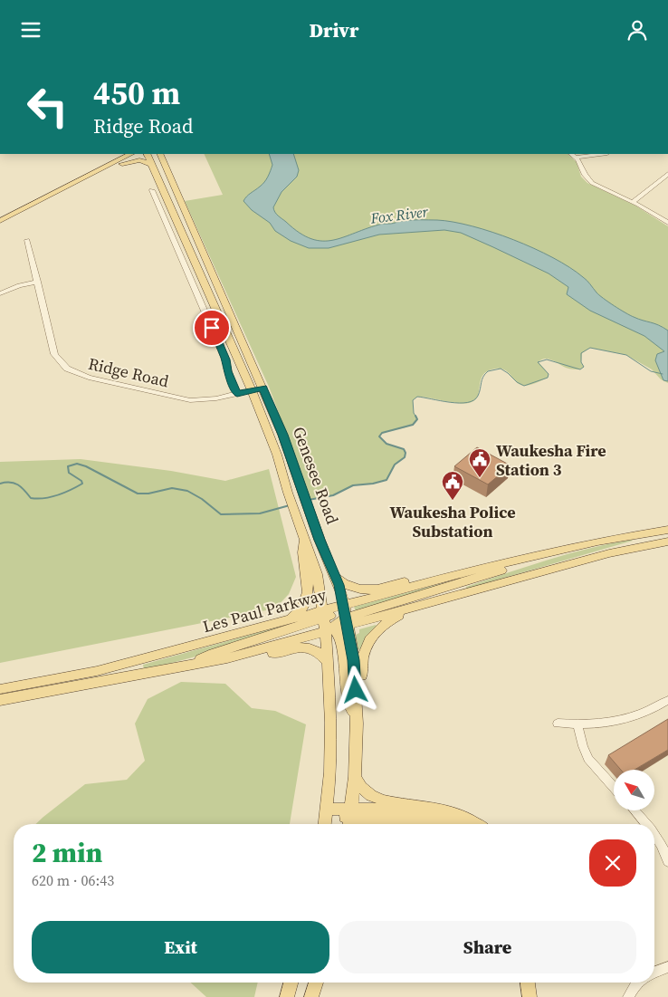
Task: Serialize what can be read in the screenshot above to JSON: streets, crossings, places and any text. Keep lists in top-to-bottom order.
{
  "streets": {
    "main road": ["Genesee Road", "Les Paul Parkway"],
    "street": ["Ridge Road"]
  },
  "crossings": [
    ["Ridge Road", "Genesee Road"],
    ["Genesee Road", "Les Paul Parkway"]
  ],
  "water": ["Fox River"],
  "places": {
    "public building": ["Waukesha Fire Station 3", "Waukesha Police Substation"]
  },
  "north": "top left",
  "page": {
    "header": "Drivr",
    "turn": ["450 m", "Ridge Road"],
    "heading": ["2 min", "620 m · 06:43"],
    "buttons": ["Exit", "Share"]
  }
}
